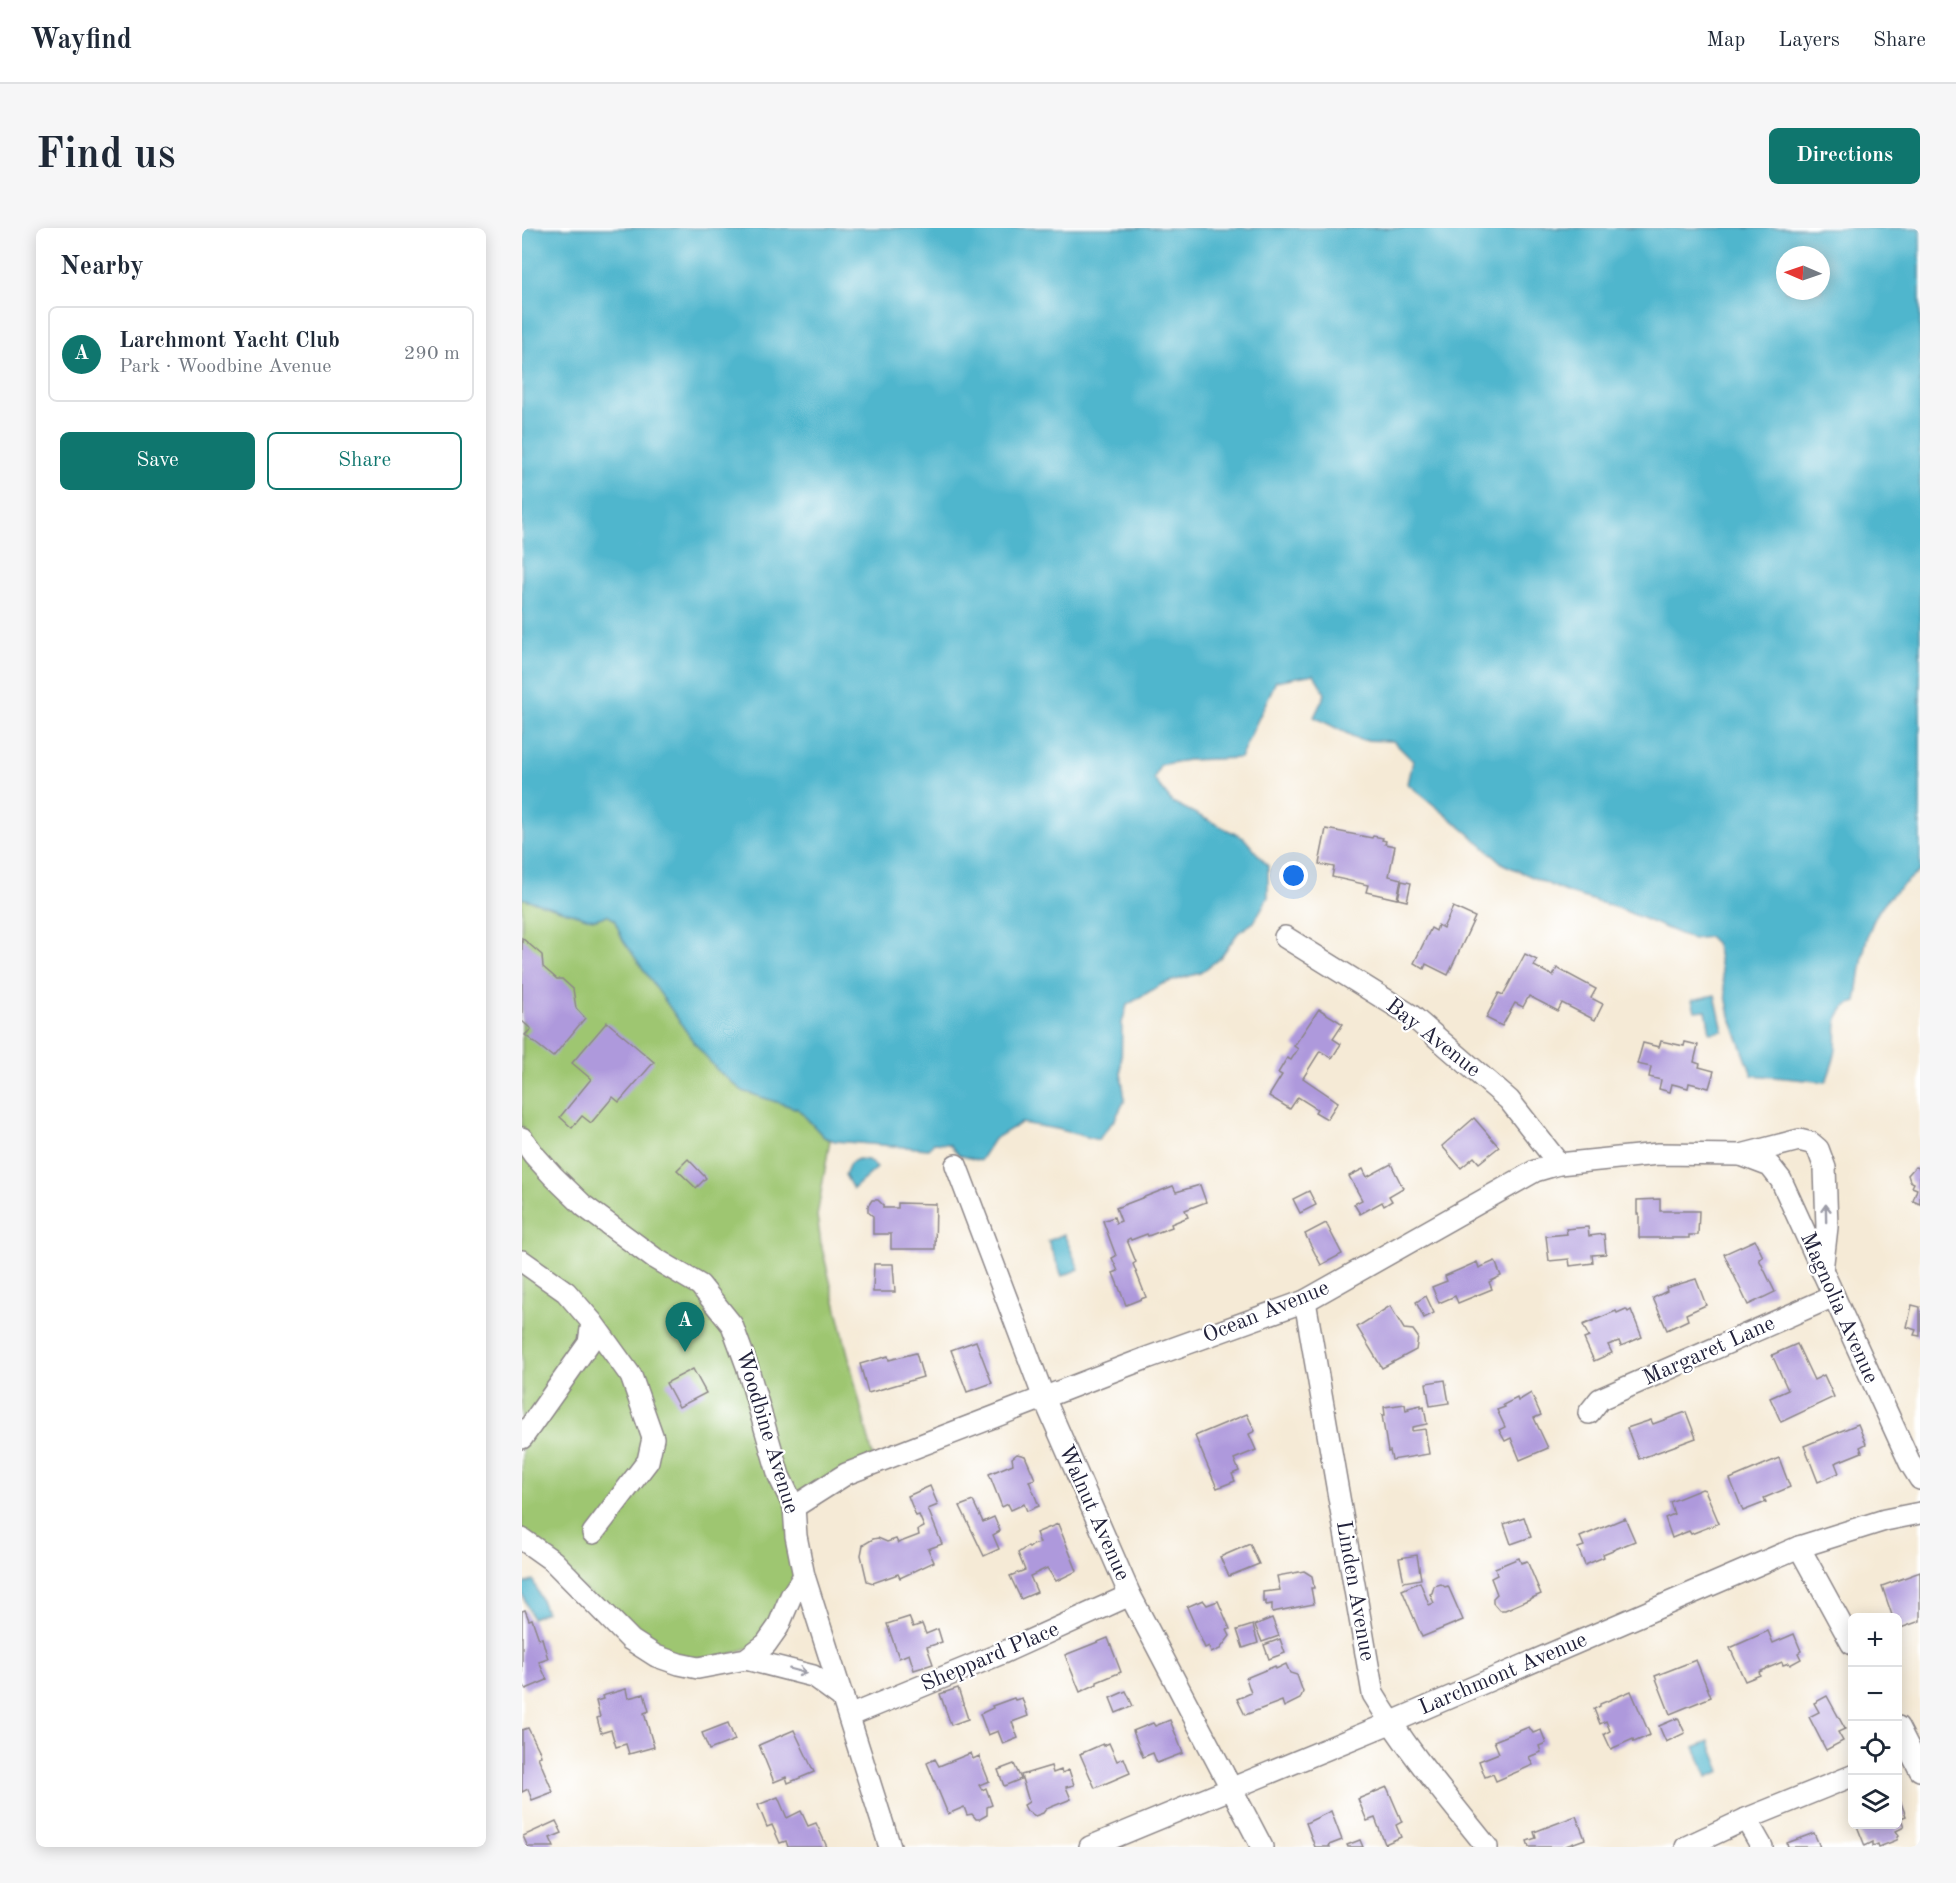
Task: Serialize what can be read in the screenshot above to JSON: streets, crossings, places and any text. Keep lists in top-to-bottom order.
{
  "streets": {
    "street": [
      "Bay Avenue",
      "Magnolia Avenue",
      "Ocean Avenue",
      "Margaret Lane",
      "Woodbine Avenue",
      "Walnut Avenue",
      "Linden Avenue",
      "Sheppard Place",
      "Larchmont Avenue"
    ]
  },
  "crossings": [
    ["Bay Avenue", "Ocean Avenue"],
    ["Magnolia Avenue", "Ocean Avenue"],
    ["Magnolia Avenue", "Margaret Lane"],
    ["Ocean Avenue", "Woodbine Avenue"],
    ["Ocean Avenue", "Walnut Avenue"],
    ["Ocean Avenue", "Linden Avenue"],
    ["Woodbine Avenue", "Sheppard Place"],
    ["Walnut Avenue", "Sheppard Place"],
    ["Walnut Avenue", "Larchmont Avenue"],
    ["Linden Avenue", "Larchmont Avenue"]
  ],
  "north": "left",
  "page": {
    "header": "Wayfind",
    "nav": ["Map", "Layers", "Share"],
    "buttons": [
      "Directions",
      ["Save", "Share"]
    ],
    "title": "Find us",
    "heading": "Nearby",
    "list": [
      {
        "mark": "A",
        "name": "Larchmont Yacht Club",
        "note": "Park · Woodbine Avenue",
        "value": "290 m"
      }
    ],
    "pins": "A",
    "map_buttons": ["+", "−"]
  }
}
